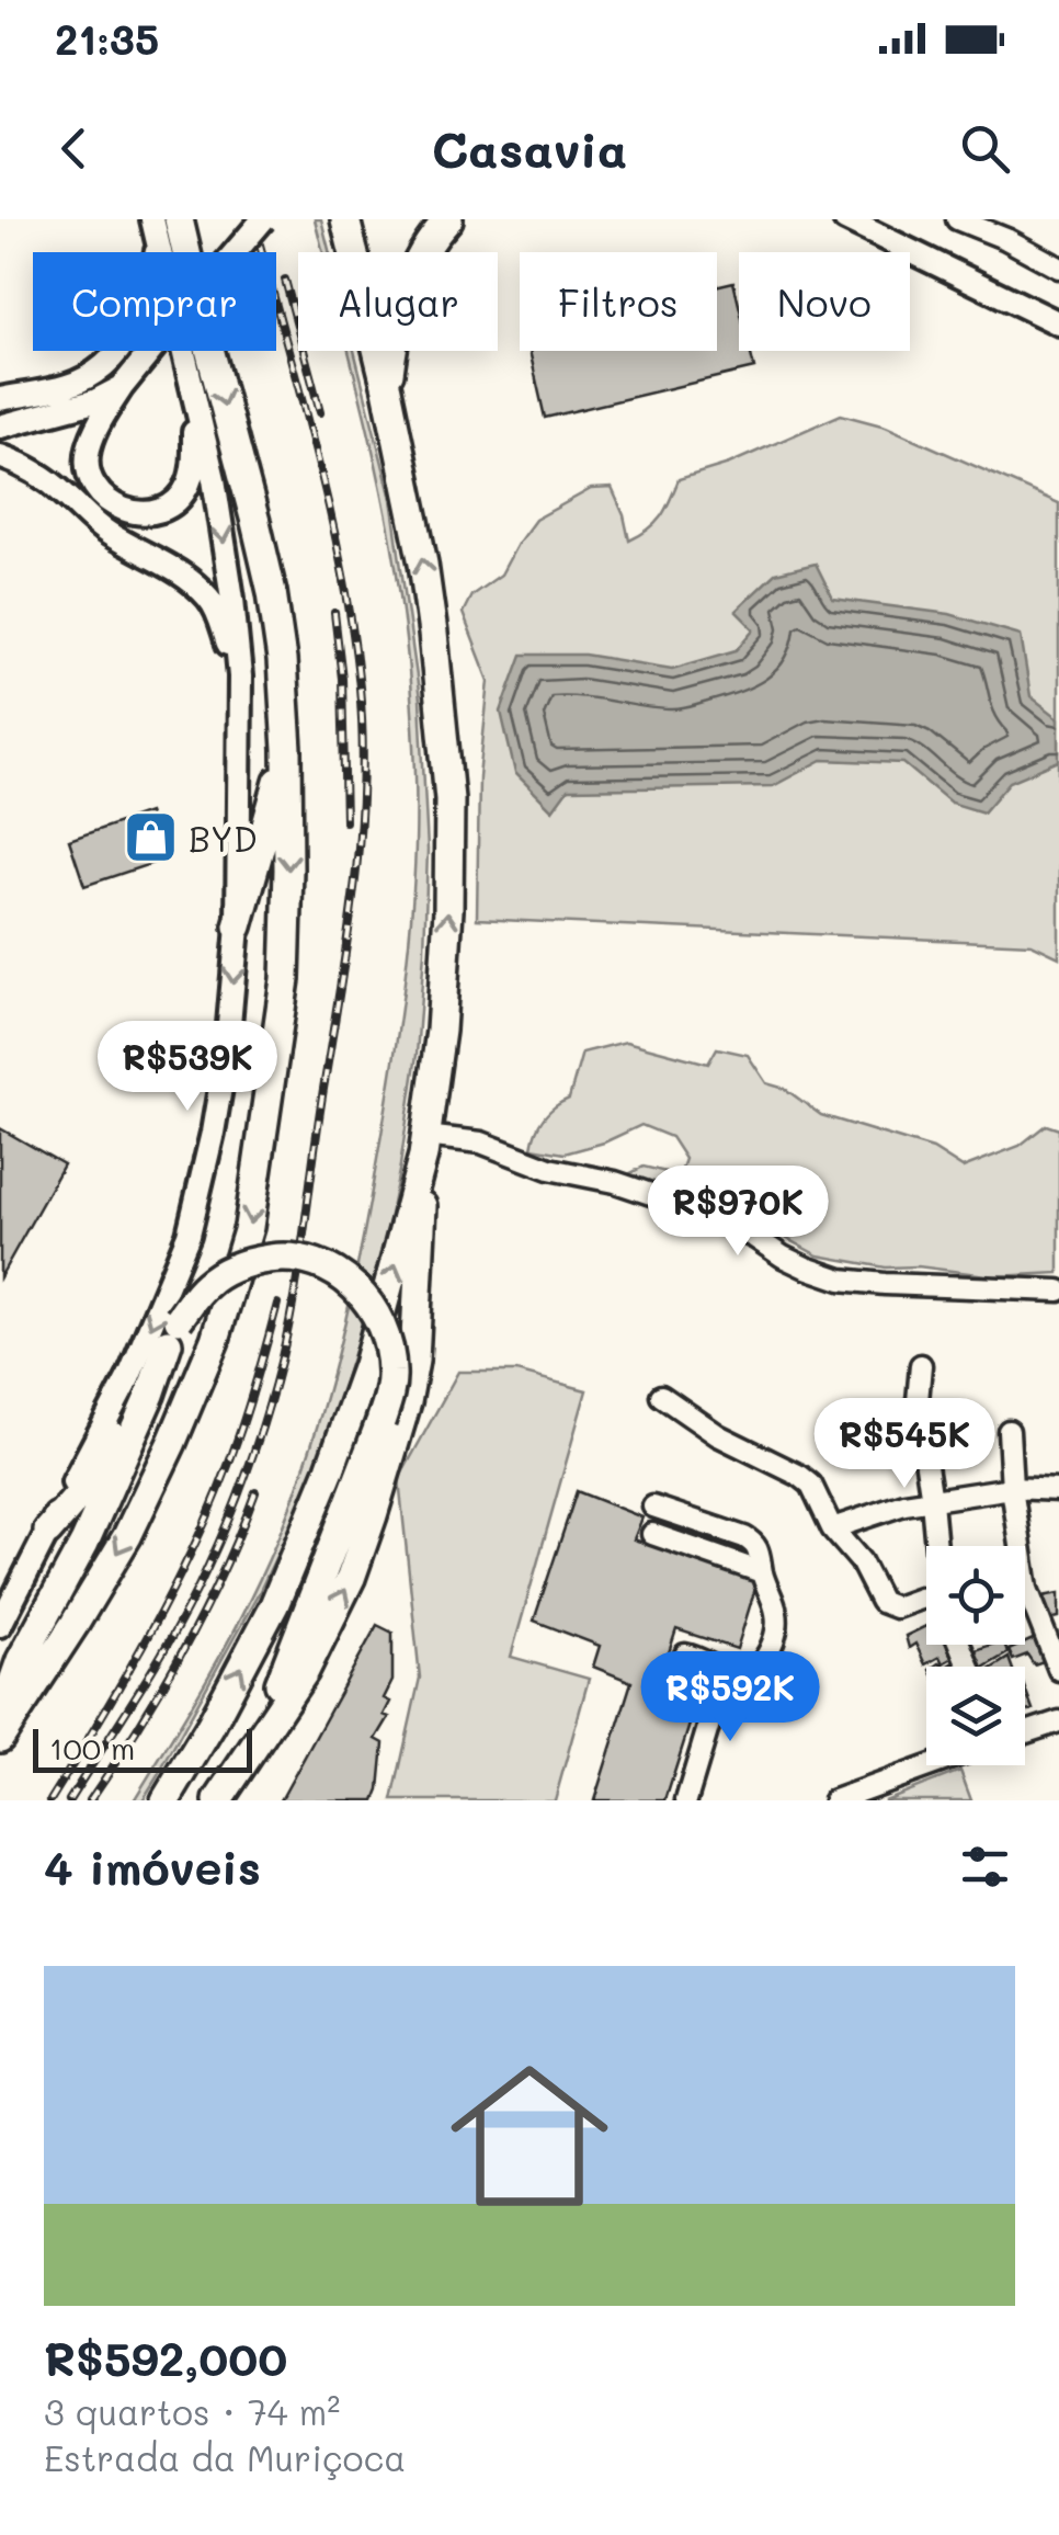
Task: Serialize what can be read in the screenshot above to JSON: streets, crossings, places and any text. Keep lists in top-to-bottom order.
{
  "places": {
    "shop": ["BYD"]
  },
  "scale_bar": "100 m",
  "page": {
    "status": "21:35",
    "header": "Casavia",
    "chip": [
      "Comprar",
      "Alugar",
      "Filtros",
      "Novo"
    ],
    "price": [
      "R$539K",
      "R$970K",
      "R$545K",
      "R$592K"
    ],
    "scale": "100 m",
    "heading": "4 imóveis",
    "list": [
      {
        "name": "R$592,000",
        "note": "3 quartos · 74 m² · Estrada da Muriçoca"
      }
    ]
  }
}
